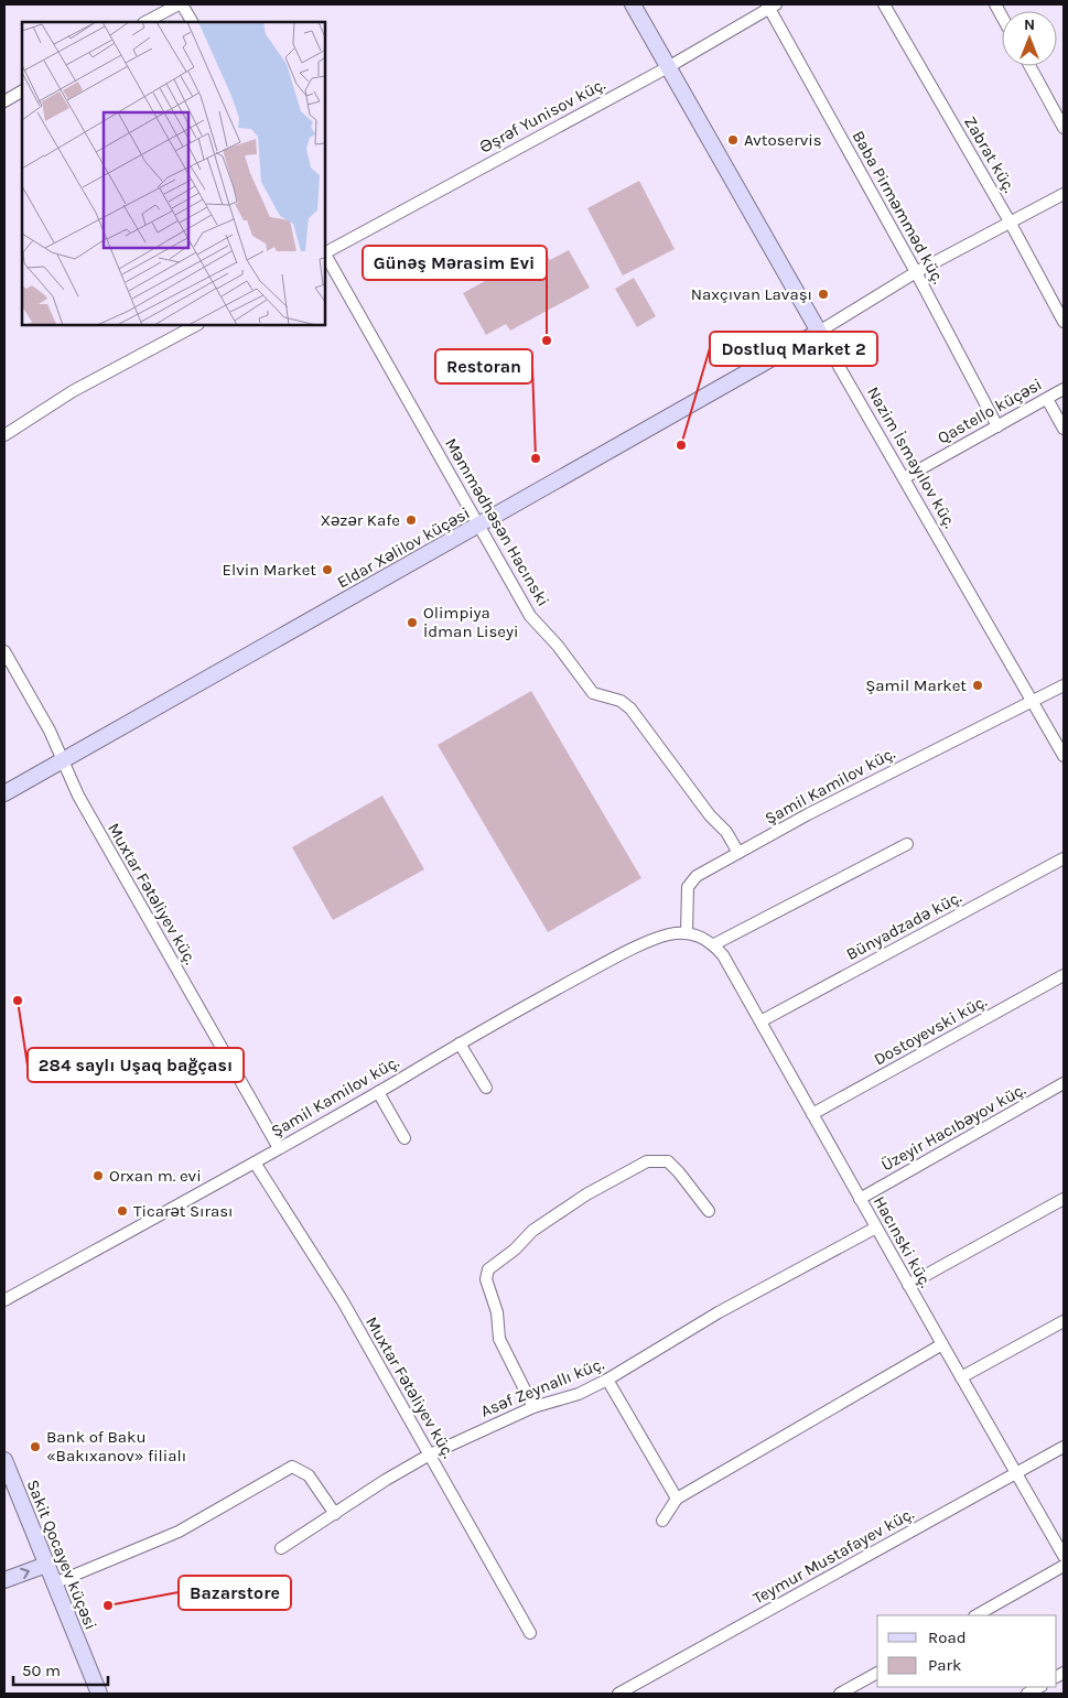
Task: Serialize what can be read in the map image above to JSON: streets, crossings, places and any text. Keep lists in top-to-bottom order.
{
  "streets": {
    "street": [
      "Əşrəf Yunisov küç.",
      "Zabrat küç.",
      "Baba Pirməmməd küç.",
      "Qastello küçəsi",
      "Nazim İsmayılov küç.",
      "Məmmədhəsən Hacınski",
      "Eldar Xəlilov küçəsi",
      "Şamil Kamilov küç.",
      "Muxtar Fətəliyev küç.",
      "Bünyadzadə küç.",
      "Dostoyevski küç.",
      "Üzeyir Hacıbəyov küç.",
      "Hacınski küç.",
      "Asəf Zeynallı küç.",
      "Sakit Qocayev küçəsi",
      "Teymur Mustafayev küç."
    ]
  },
  "crossings": [
    ["Əşrəf Yunisov küç.", "Baba Pirməmməd küç."],
    ["Əşrəf Yunisov küç.", "Nazim İsmayılov küç."],
    ["Baba Pirməmməd küç.", "Qastello küçəsi"],
    ["Qastello küçəsi", "Nazim İsmayılov küç."],
    ["Nazim İsmayılov küç.", "Eldar Xəlilov küçəsi"],
    ["Nazim İsmayılov küç.", "Şamil Kamilov küç."],
    ["Məmmədhəsən Hacınski", "Eldar Xəlilov küçəsi"],
    ["Məmmədhəsən Hacınski", "Şamil Kamilov küç."],
    ["Eldar Xəlilov küçəsi", "Muxtar Fətəliyev küç."],
    ["Şamil Kamilov küç.", "Muxtar Fətəliyev küç."],
    ["Muxtar Fətəliyev küç.", "Asəf Zeynallı küç."],
    ["Bünyadzadə küç.", "Hacınski küç."],
    ["Dostoyevski küç.", "Hacınski küç."],
    ["Üzeyir Hacıbəyov küç.", "Hacınski küç."],
    ["Hacınski küç.", "Asəf Zeynallı küç."],
    ["Hacınski küç.", "Teymur Mustafayev küç."]
  ],
  "places": [
    "Avtoservis",
    "Naxçıvan Lavaşı",
    "Günəş Mərasim Evi",
    "Dostluq Market 2",
    "Restoran",
    "Xəzər Kafe",
    "Elvin Market",
    "Olimpiya İdman Liseyi",
    "Şamil Market",
    "284 saylı Uşaq bağçası",
    "Orxan m. evi",
    "Ticarət Sırası",
    "Bank of Baku «Bakıxanov» filialı",
    "Bazarstore"
  ],
  "legend": ["Road", "Park"],
  "scale_bar": "50 m",
  "north": "top"
}
